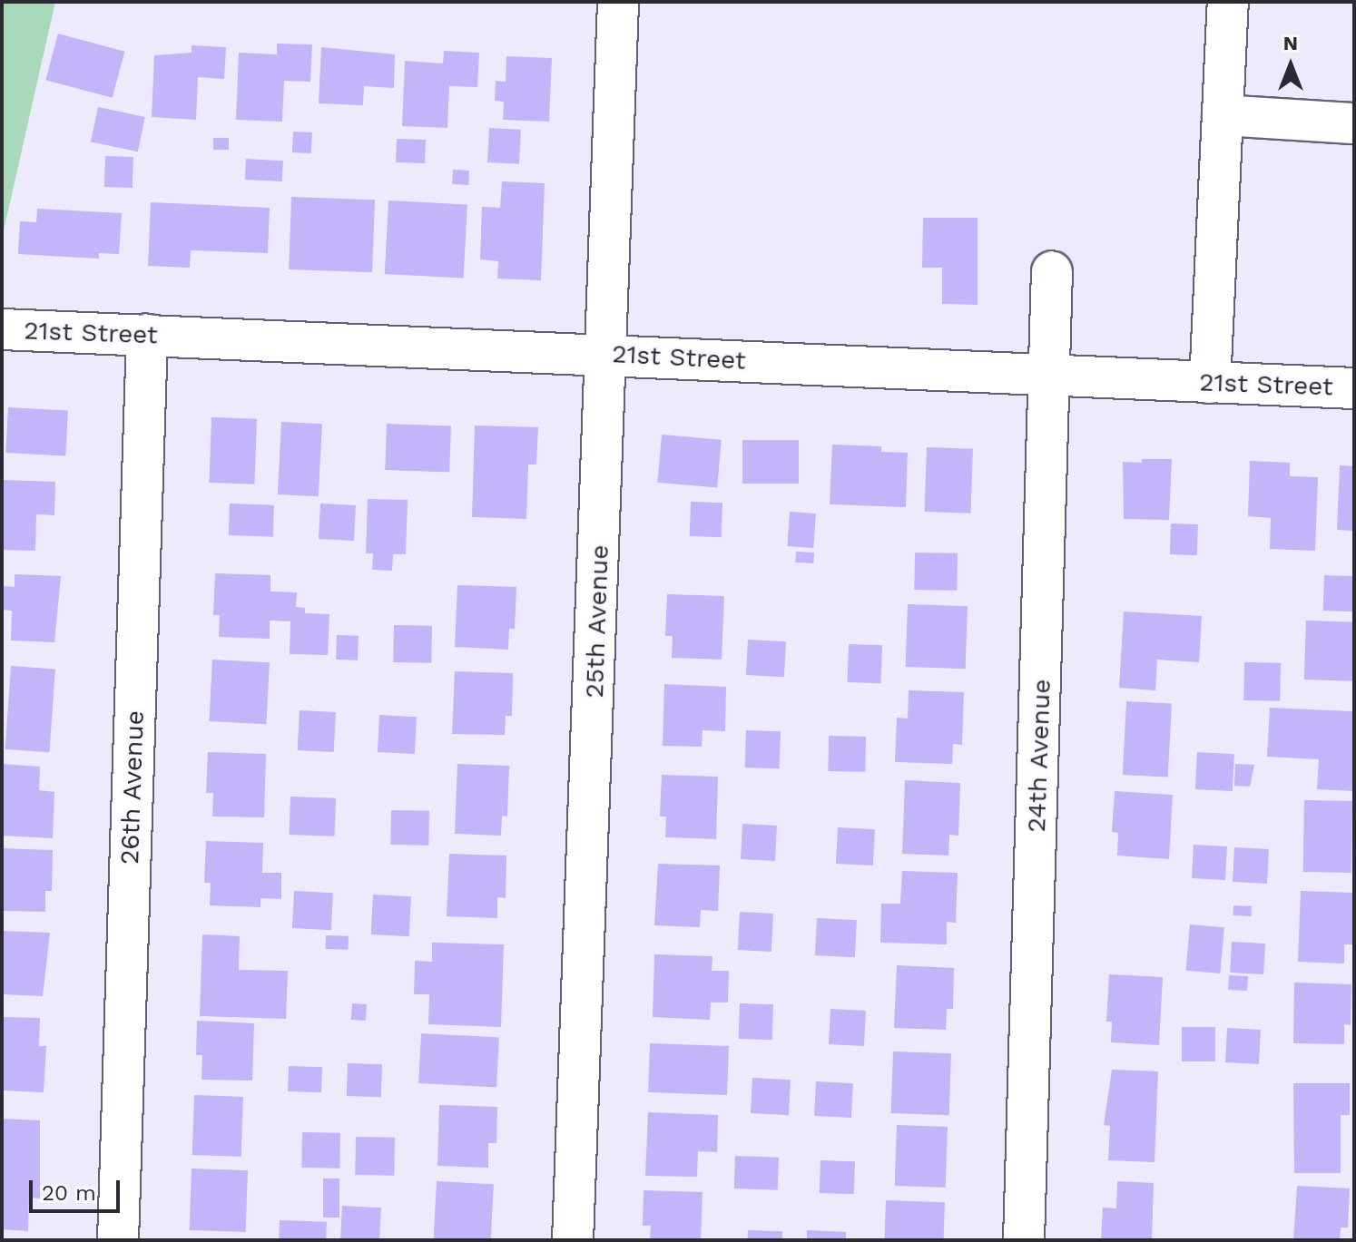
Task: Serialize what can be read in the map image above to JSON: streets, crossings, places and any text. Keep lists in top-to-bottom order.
{
  "streets": {
    "street": [
      "21st Street",
      "25th Avenue",
      "24th Avenue",
      "26th Avenue"
    ]
  },
  "crossings": [
    ["21st Street", "25th Avenue"],
    ["21st Street", "24th Avenue"],
    ["21st Street", "26th Avenue"]
  ],
  "scale_bar": "20 m",
  "north": "top"
}
